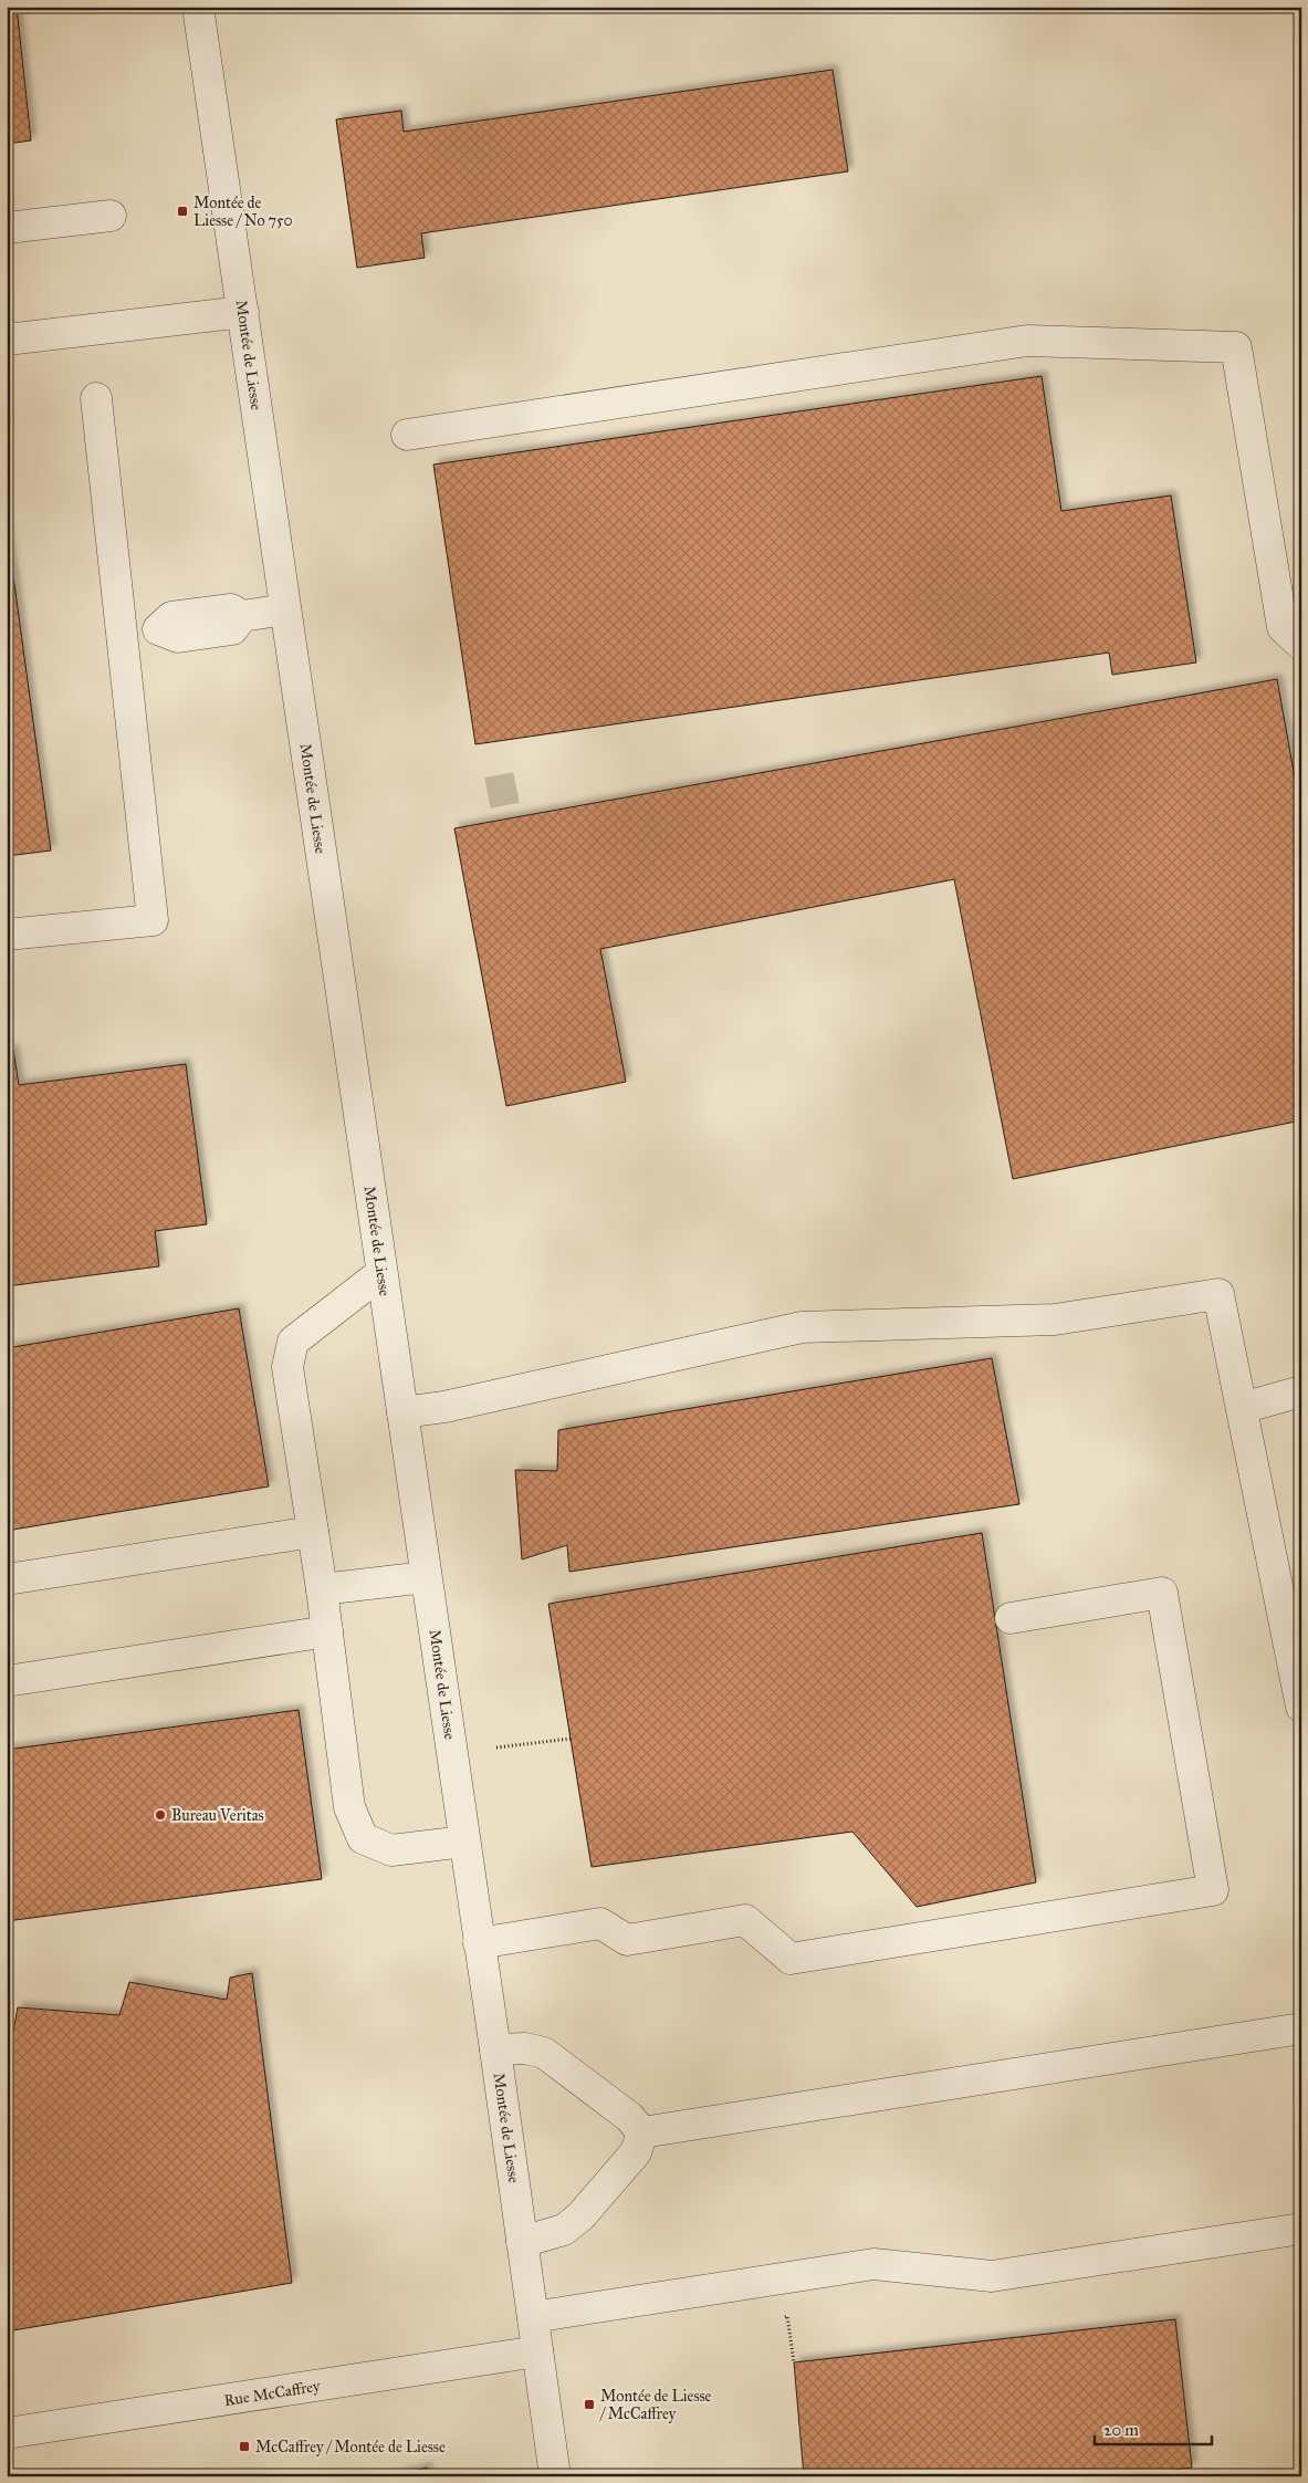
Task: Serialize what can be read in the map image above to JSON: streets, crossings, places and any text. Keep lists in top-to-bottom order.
{
  "streets": {
    "street": ["Montée de Liesse", "Rue McCaffrey"]
  },
  "crossings": [
    ["Montée de Liesse", "Rue McCaffrey"]
  ],
  "places": {
    "transit": ["Montée de Liesse / No 750", "Montée de Liesse / McCaffrey", "McCaffrey / Montée de Liesse"],
    "other": ["Bureau Veritas"]
  },
  "scale_bar": "20 m"
}
